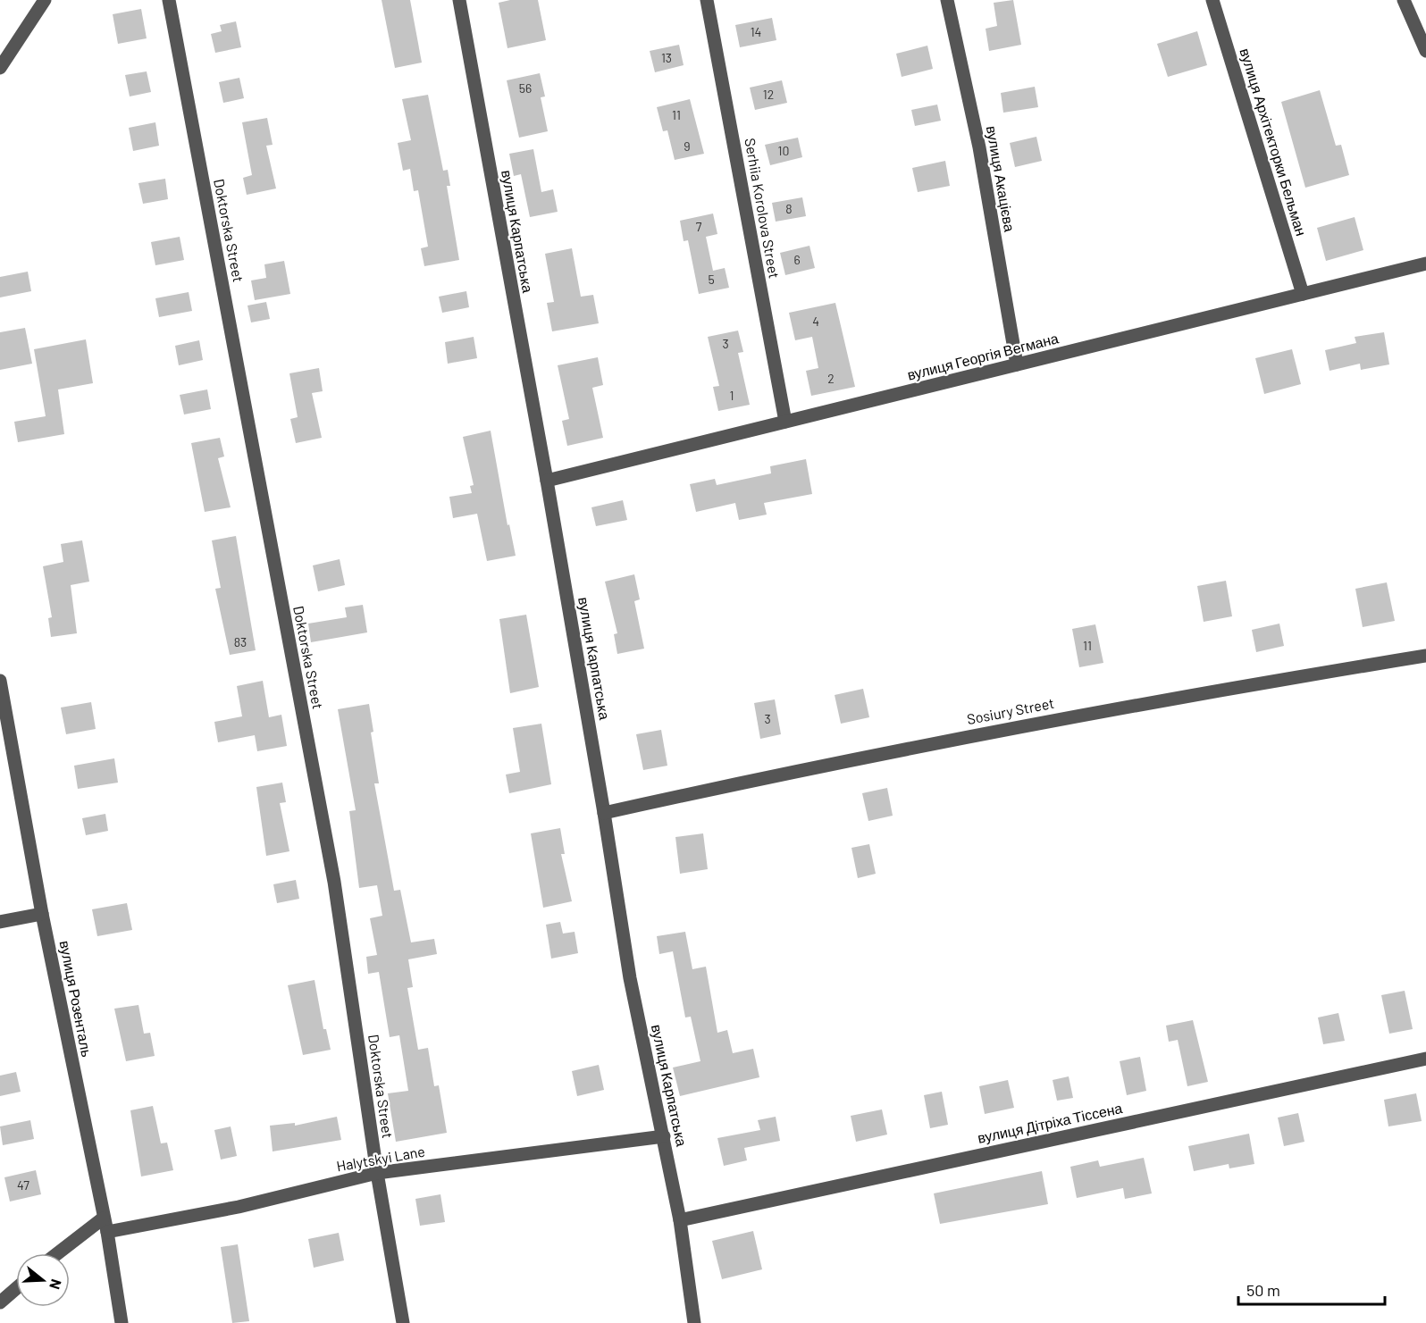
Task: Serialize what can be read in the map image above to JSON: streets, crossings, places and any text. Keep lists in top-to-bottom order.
{
  "streets": {
    "street": [
      "вулиця Архітекторки Бельман",
      "вулиця Акацієва",
      "Serhiia Korolova Street",
      "Doktorska Street",
      "вулиця Карпатська",
      "вулиця Георгія Вегмана",
      "Sosiury Street",
      "вулиця Розенталь",
      "вулиця Дітріха Тіссена",
      "Halytskyi Lane"
    ]
  },
  "crossings": [
    ["вулиця Архітекторки Бельман", "вулиця Георгія Вегмана"],
    ["вулиця Акацієва", "вулиця Георгія Вегмана"],
    ["Serhiia Korolova Street", "вулиця Георгія Вегмана"],
    ["Doktorska Street", "Halytskyi Lane"],
    ["вулиця Карпатська", "вулиця Георгія Вегмана"],
    ["вулиця Карпатська", "Sosiury Street"],
    ["вулиця Карпатська", "вулиця Дітріха Тіссена"],
    ["вулиця Карпатська", "Halytskyi Lane"],
    ["вулиця Розенталь", "Halytskyi Lane"]
  ],
  "house_numbers": [
    "14",
    "13",
    "56",
    "12",
    "11",
    "9",
    "10",
    "8",
    "7",
    "6",
    "5",
    "4",
    "3",
    "2",
    "1",
    "83",
    "11",
    "3",
    "47"
  ],
  "scale_bar": "50 m",
  "north": "right"
}
